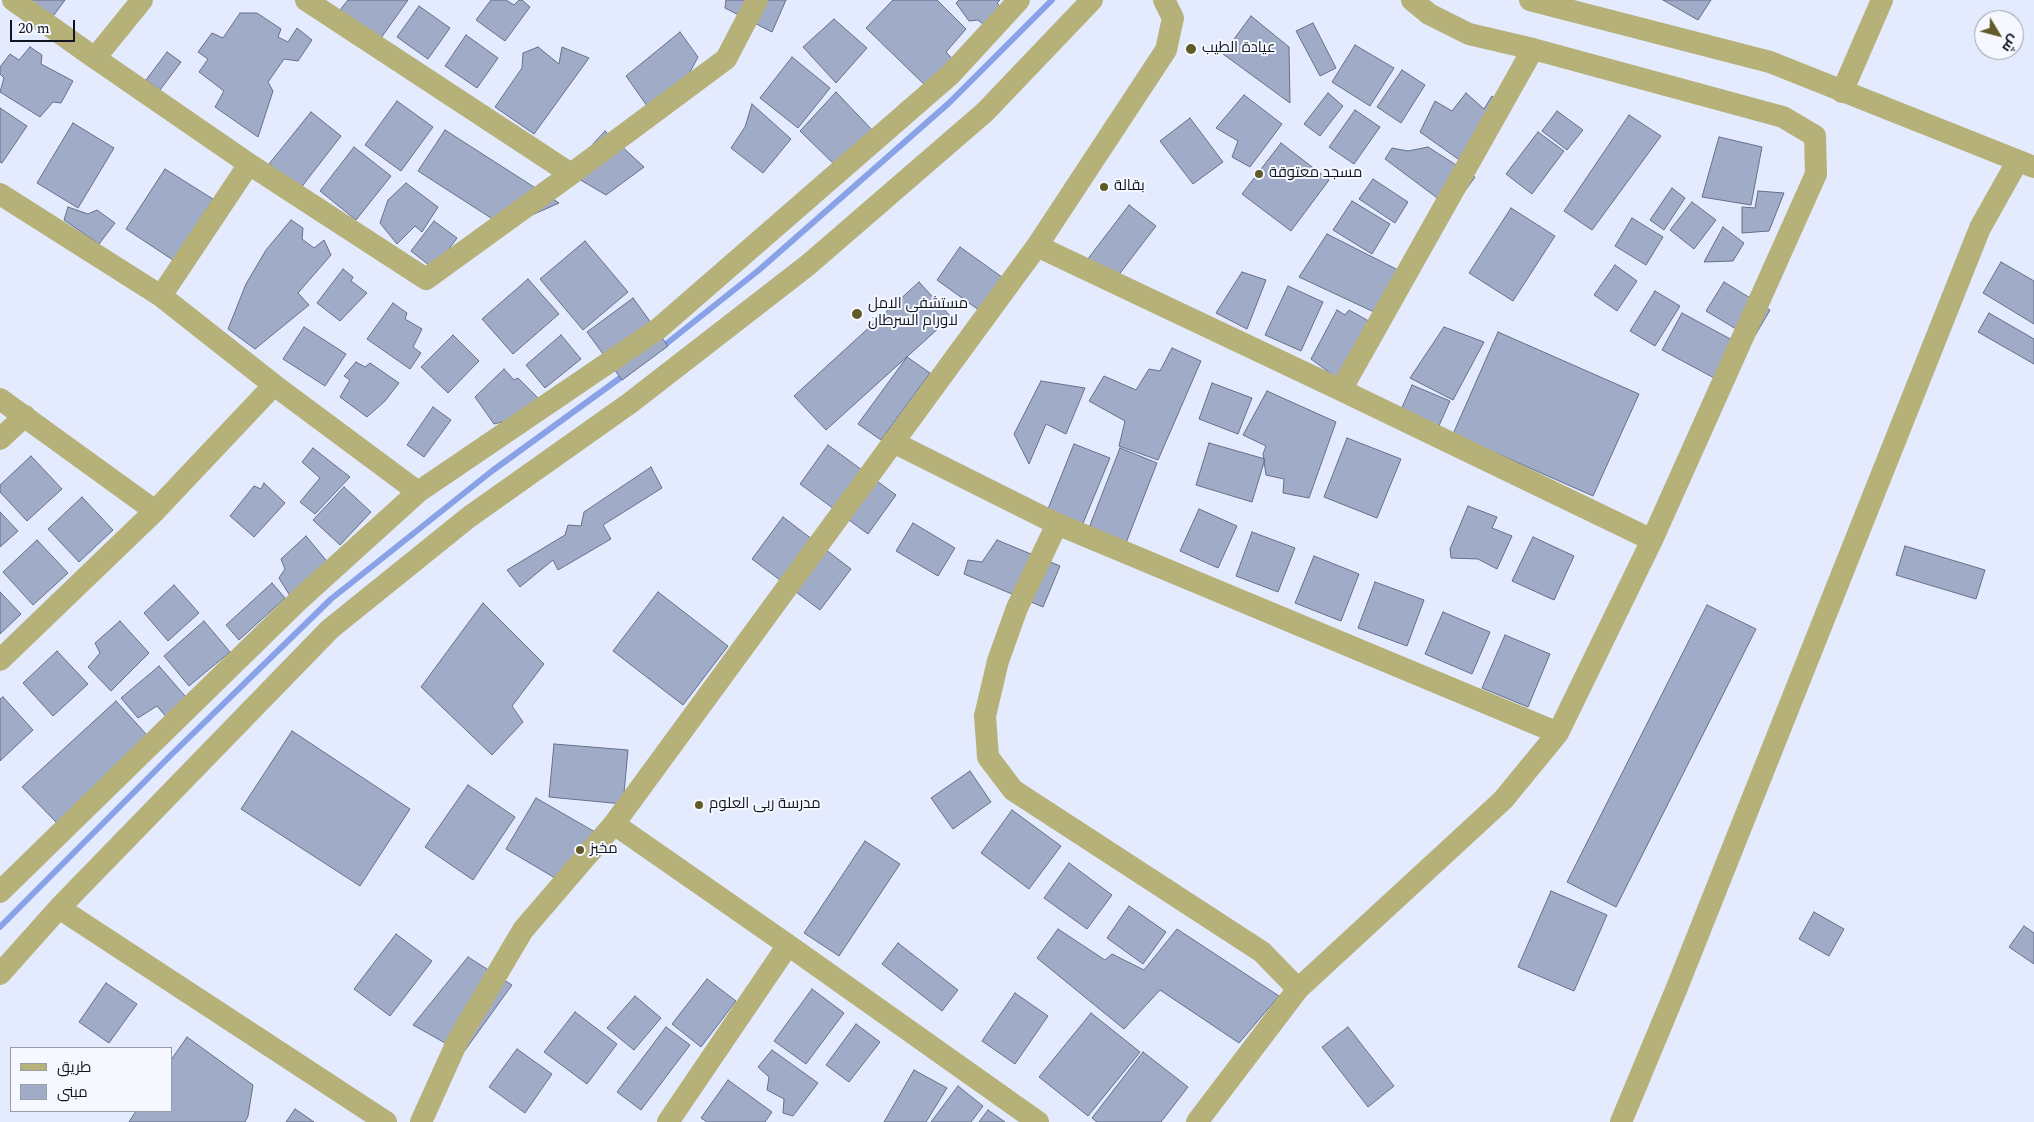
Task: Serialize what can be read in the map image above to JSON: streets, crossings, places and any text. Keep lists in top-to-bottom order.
{
  "places": [
    "عيادة الطيب",
    "مسجد معتوقة",
    "بقالة",
    "مستشفى الامل لاورام السرطان",
    "مدرسة ربى العلوم",
    "مخبز"
  ],
  "legend": ["طريق", "مبنى"],
  "scale_bar": "20 m",
  "north": "bottom right"
}
